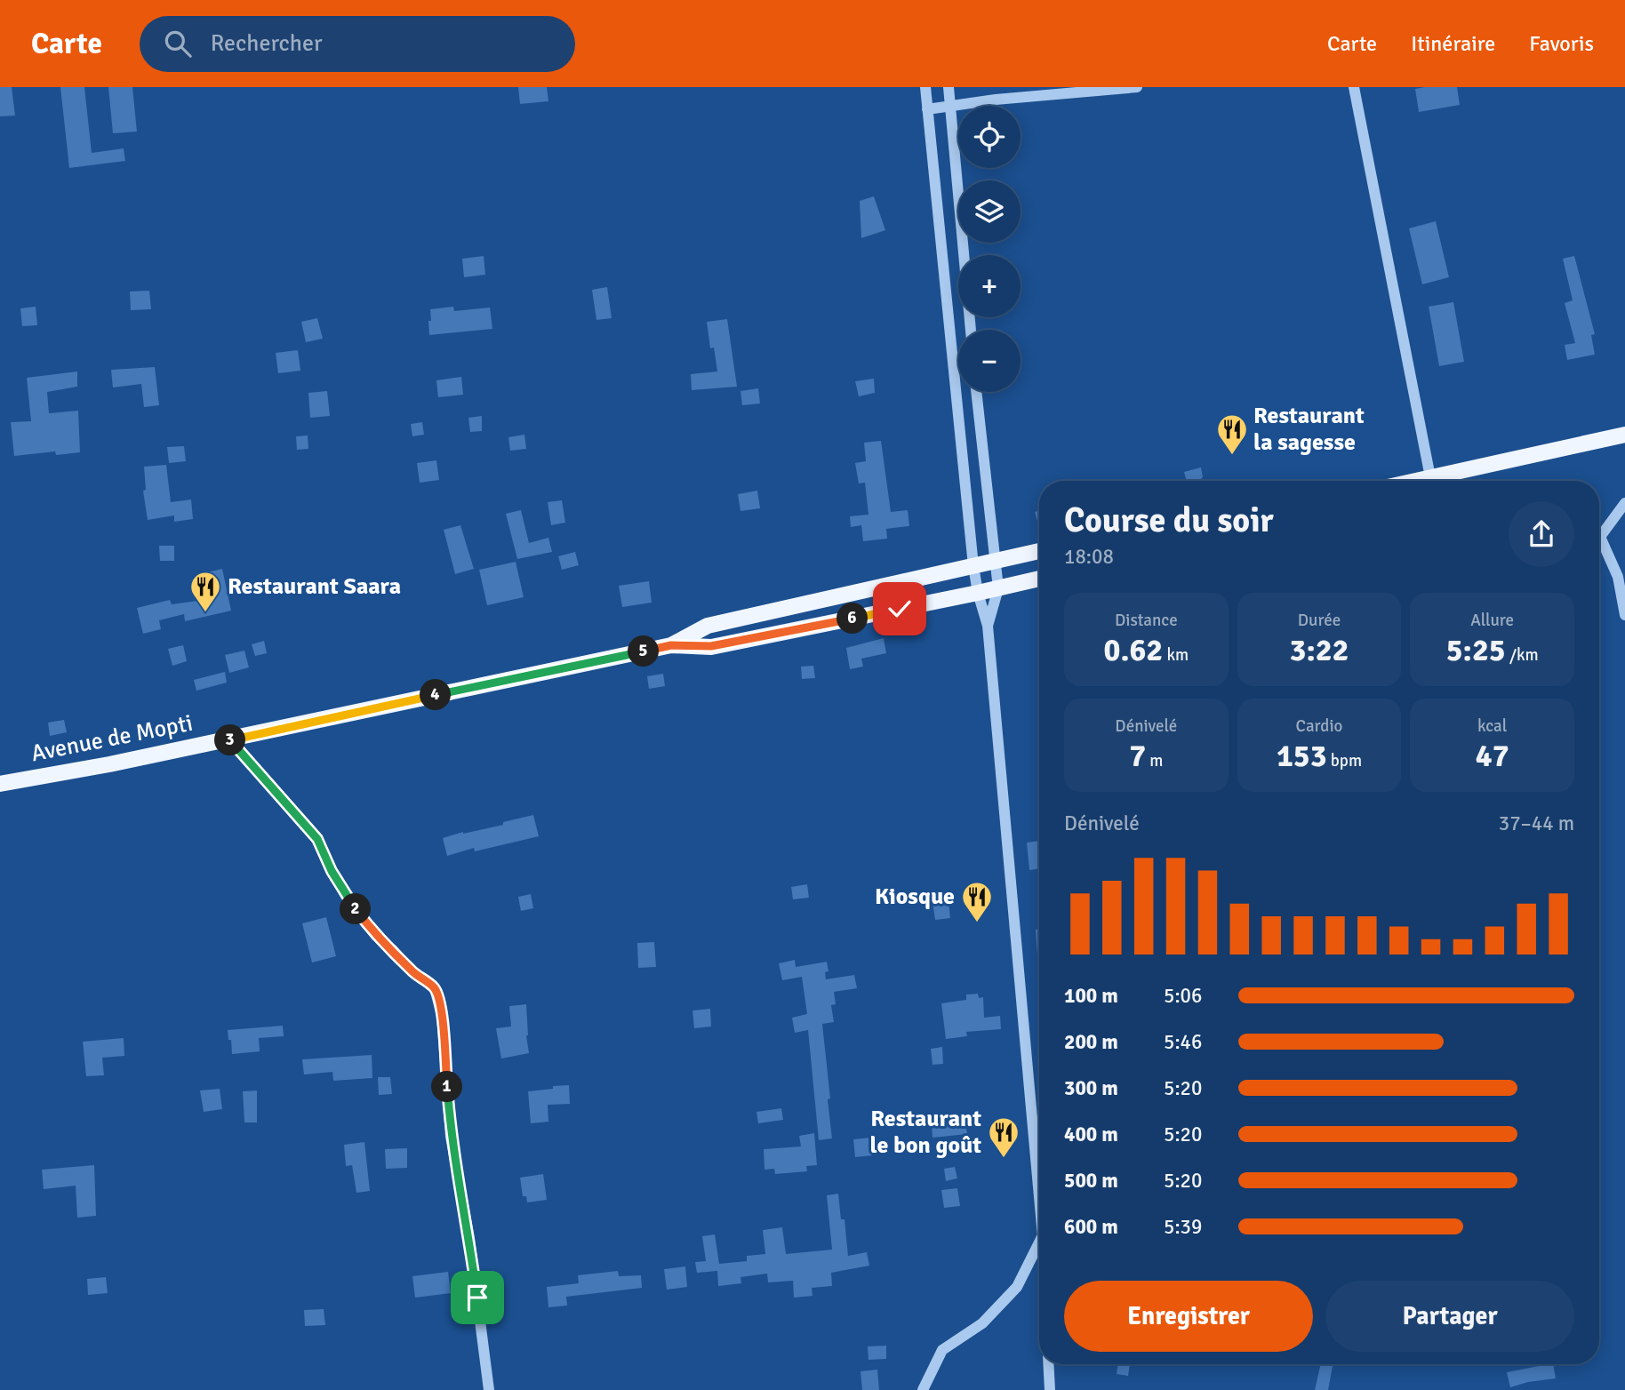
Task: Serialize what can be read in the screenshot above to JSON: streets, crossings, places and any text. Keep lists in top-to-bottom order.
{
  "streets": {
    "main road": ["Avenue de Mopti"]
  },
  "places": {
    "restaurant": [
      "Restaurant la sagesse",
      "Restaurant Saara",
      "Kiosque",
      "Restaurant le bon goût"
    ]
  },
  "page": {
    "header": "Carte",
    "search": "Rechercher",
    "nav": ["Carte", "Itinéraire", "Favoris"],
    "map_buttons": ["+", "−"],
    "heading": ["Course du soir", "18:08"],
    "stats": [
      ["Distance", "0.62 km"],
      ["Durée", "3:22"],
      ["Allure", "5:25 /km"],
      ["Dénivelé", "7 m"],
      ["Cardio", "153 bpm"],
      ["kcal", "47"]
    ],
    "pins": [
      "6",
      "5",
      "4",
      "3",
      "2",
      "1"
    ],
    "chart": ["Dénivelé", "37–44 m"],
    "list": [
      {
        "name": "100 m",
        "note": "5:06"
      },
      {
        "name": "200 m",
        "note": "5:46"
      },
      {
        "name": "300 m",
        "note": "5:20"
      },
      {
        "name": "400 m",
        "note": "5:20"
      },
      {
        "name": "500 m",
        "note": "5:20"
      },
      {
        "name": "600 m",
        "note": "5:39"
      }
    ],
    "buttons": ["Enregistrer", "Partager"]
  }
}
